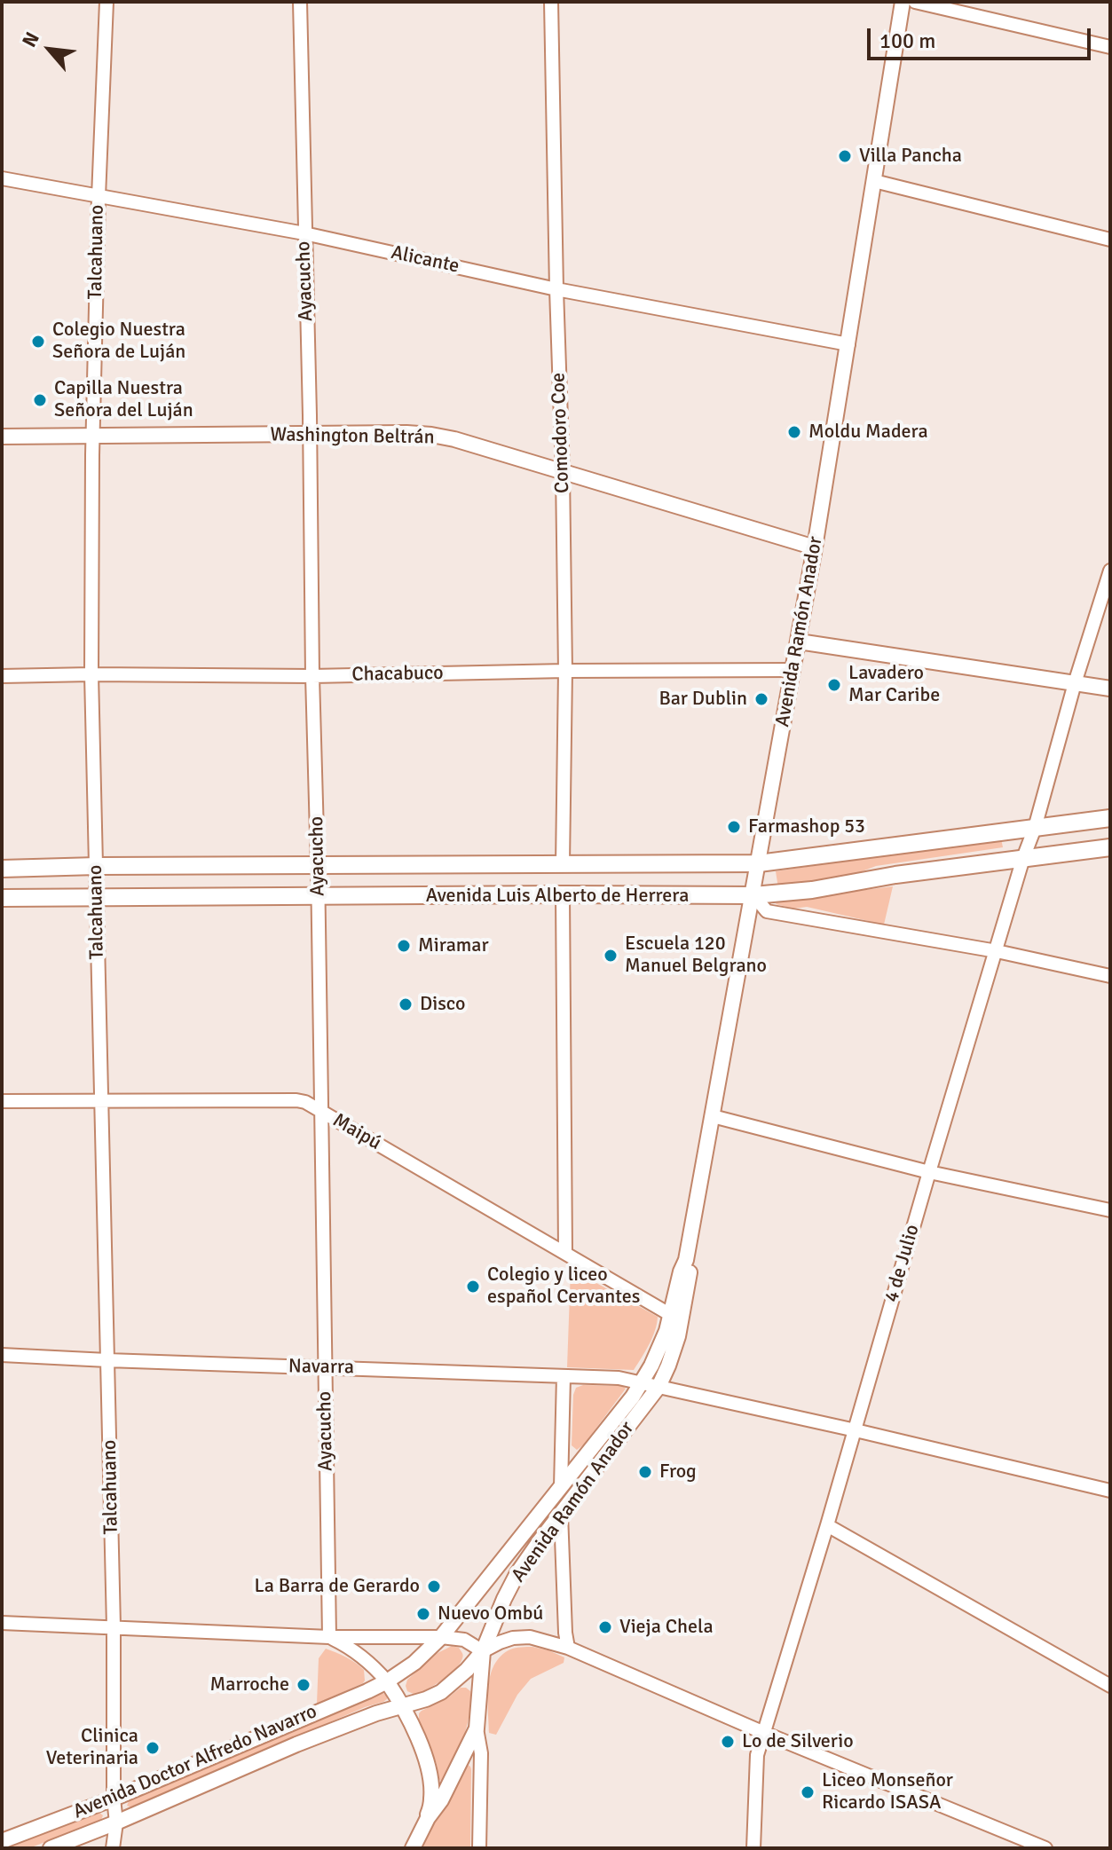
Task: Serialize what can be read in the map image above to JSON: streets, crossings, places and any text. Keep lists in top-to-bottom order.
{
  "streets": {
    "main road": ["Avenida Luis Alberto de Herrera"],
    "street": [
      "Talcahuano",
      "Alicante",
      "Ayacucho",
      "Comodoro Coe",
      "Washington Beltrán",
      "Avenida Ramón Anador",
      "Chacabuco",
      "Maipú",
      "4 de Julio",
      "Navarra",
      "Avenida Doctor Alfredo Navarro"
    ]
  },
  "crossings": [
    ["Talcahuano", "Alicante"],
    ["Talcahuano", "Washington Beltrán"],
    ["Talcahuano", "Chacabuco"],
    ["Talcahuano", "Avenida Luis Alberto de Herrera"],
    ["Talcahuano", "Maipú"],
    ["Talcahuano", "Navarra"],
    ["Talcahuano", "Avenida Doctor Alfredo Navarro"],
    ["Alicante", "Ayacucho"],
    ["Alicante", "Comodoro Coe"],
    ["Alicante", "Avenida Ramón Anador"],
    ["Ayacucho", "Washington Beltrán"],
    ["Ayacucho", "Chacabuco"],
    ["Ayacucho", "Avenida Luis Alberto de Herrera"],
    ["Ayacucho", "Maipú"],
    ["Ayacucho", "Navarra"],
    ["Comodoro Coe", "Washington Beltrán"],
    ["Comodoro Coe", "Chacabuco"],
    ["Comodoro Coe", "Avenida Luis Alberto de Herrera"],
    ["Washington Beltrán", "Avenida Ramón Anador"],
    ["Avenida Ramón Anador", "Chacabuco"],
    ["Avenida Ramón Anador", "Avenida Luis Alberto de Herrera"],
    ["Avenida Ramón Anador", "Maipú"],
    ["Avenida Ramón Anador", "Navarra"],
    ["Avenida Ramón Anador", "Avenida Doctor Alfredo Navarro"],
    ["Avenida Luis Alberto de Herrera", "4 de Julio"],
    ["4 de Julio", "Navarra"]
  ],
  "places": [
    "Villa Pancha",
    "Colegio Nuestra Señora de Luján",
    "Capilla Nuestra Señora del Luján",
    "Moldu Madera",
    "Lavadero Mar Caribe",
    "Bar Dublin",
    "Farmashop 53",
    "Miramar",
    "Escuela 120 Manuel Belgrano",
    "Disco",
    "Colegio y liceo español Cervantes",
    "Frog",
    "La Barra de Gerardo",
    "Nuevo Ombú",
    "Vieja Chela",
    "Marroche",
    "Lo de Silverio",
    "Clinica Veterinaria",
    "Liceo Monseñor Ricardo ISASA"
  ],
  "scale_bar": "100 m",
  "north": "top left"
}
